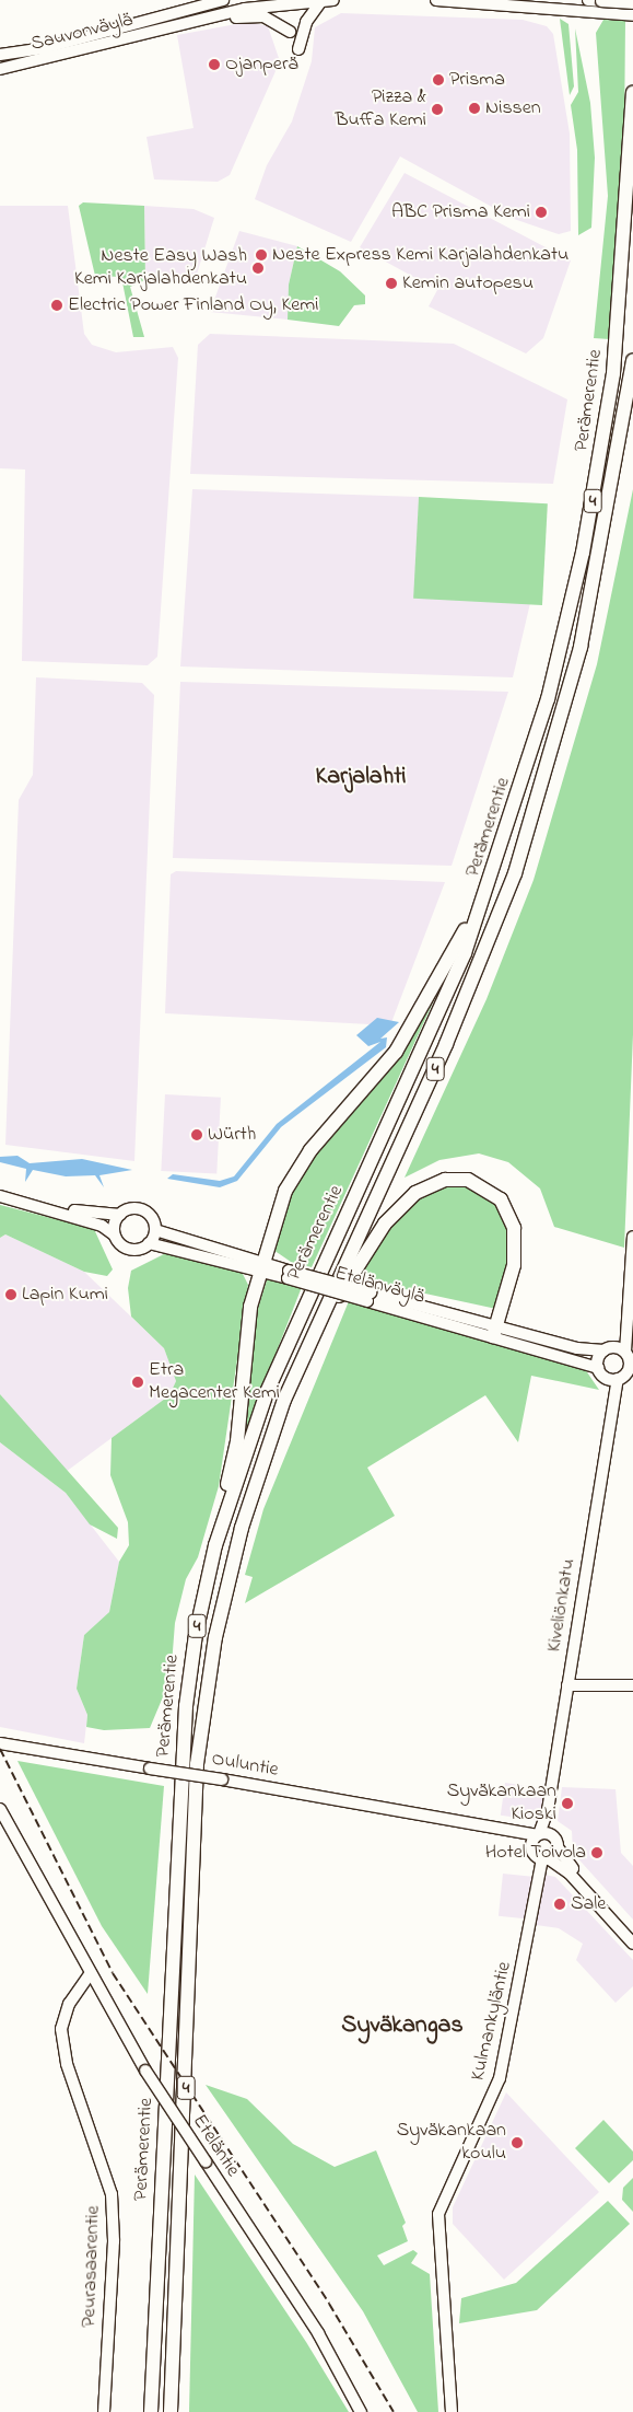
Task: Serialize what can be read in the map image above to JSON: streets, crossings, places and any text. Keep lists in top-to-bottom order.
{
  "streets": {
    "highway": ["Perämerentie", "4"],
    "main road": [
      "Sauvonväylä",
      "Etelänväylä",
      "Kiveliönkatu",
      "Ouluntie",
      "Kulmankyläntie",
      "Eteläntie",
      "Peurasaarentie"
    ]
  },
  "crossings": [
    ["Etelänväylä", "Kiveliönkatu"],
    ["Kiveliönkatu", "Ouluntie"],
    ["Kiveliönkatu", "Kulmankyläntie"],
    ["Ouluntie", "Kulmankyläntie"],
    ["Eteläntie", "Peurasaarentie"]
  ],
  "districts": ["Karjalahti", "Syväkangas"],
  "places": [
    "Ojanperä",
    "Prisma",
    "Nissen",
    "Pizza & Buffa Kemi",
    "ABC Prisma Kemi",
    "Neste Express Kemi Karjalahdenkatu",
    "Neste Easy Wash Kemi Karjalahdenkatu",
    "Kemin autopesu",
    "Electric Power Finland Oy, Kemi",
    "Würth",
    "Lapin Kumi",
    "Etra Megacenter Kemi",
    "Syväkankaan Kioski",
    "Hotel Toivola",
    "Sale",
    "Syväkankaan koulu"
  ]
}
